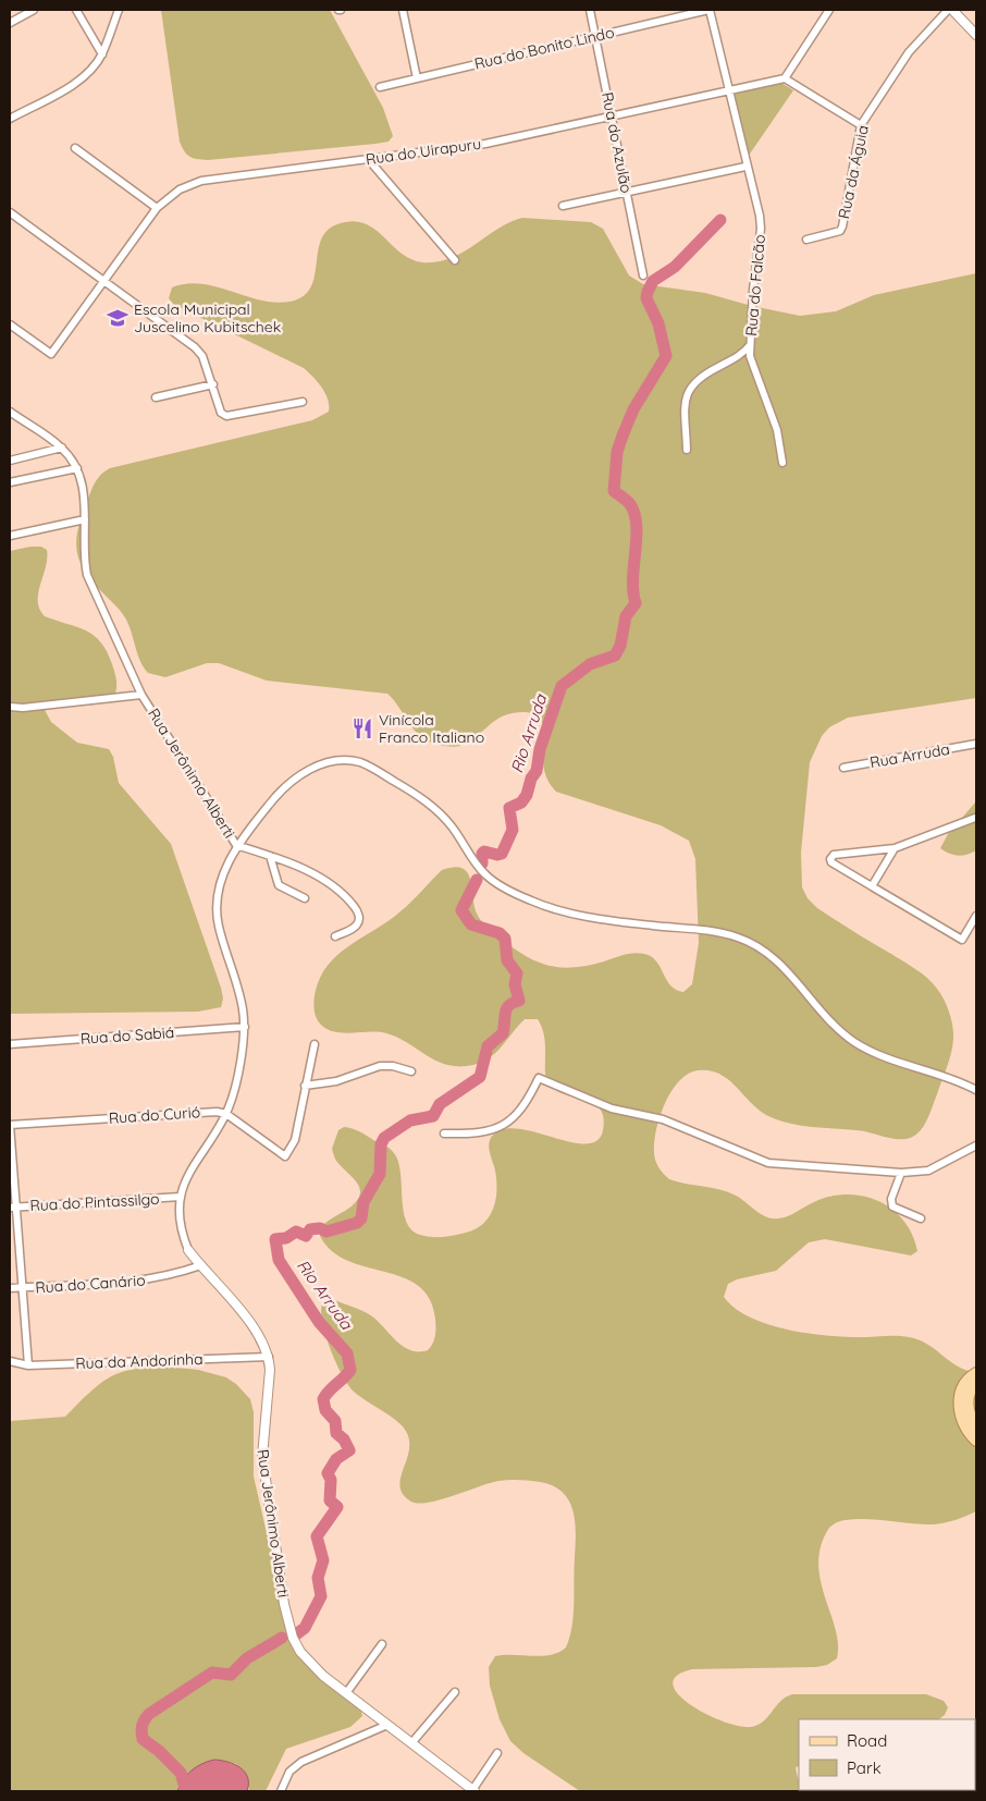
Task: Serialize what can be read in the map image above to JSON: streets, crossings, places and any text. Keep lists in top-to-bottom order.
{
  "streets": {
    "street": [
      "Rua do Bonito Lindo",
      "Rua do Azulão",
      "Rua do Uirapuru",
      "Rua da Águia",
      "Rua do Falcão",
      "Rua Arruda",
      "Rua Jerônimo Alberti",
      "Rua do Sabiá",
      "Rua do Curió",
      "Rua do Pintassilgo",
      "Rua do Canário",
      "Rua da Andorinha"
    ]
  },
  "crossings": [
    ["Rua do Bonito Lindo", "Rua do Azulão"],
    ["Rua do Bonito Lindo", "Rua do Falcão"],
    ["Rua do Azulão", "Rua do Uirapuru"],
    ["Rua do Uirapuru", "Rua do Falcão"],
    ["Rua Jerônimo Alberti", "Rua do Sabiá"],
    ["Rua Jerônimo Alberti", "Rua do Curió"],
    ["Rua Jerônimo Alberti", "Rua do Pintassilgo"],
    ["Rua Jerônimo Alberti", "Rua do Canário"],
    ["Rua Jerônimo Alberti", "Rua da Andorinha"]
  ],
  "water": ["Rio Arruda"],
  "places": {
    "school or university": ["Escola Municipal Juscelino Kubitschek"],
    "restaurant": ["Vinícola Franco Italiano"]
  },
  "legend": ["Road", "Park"]
}
